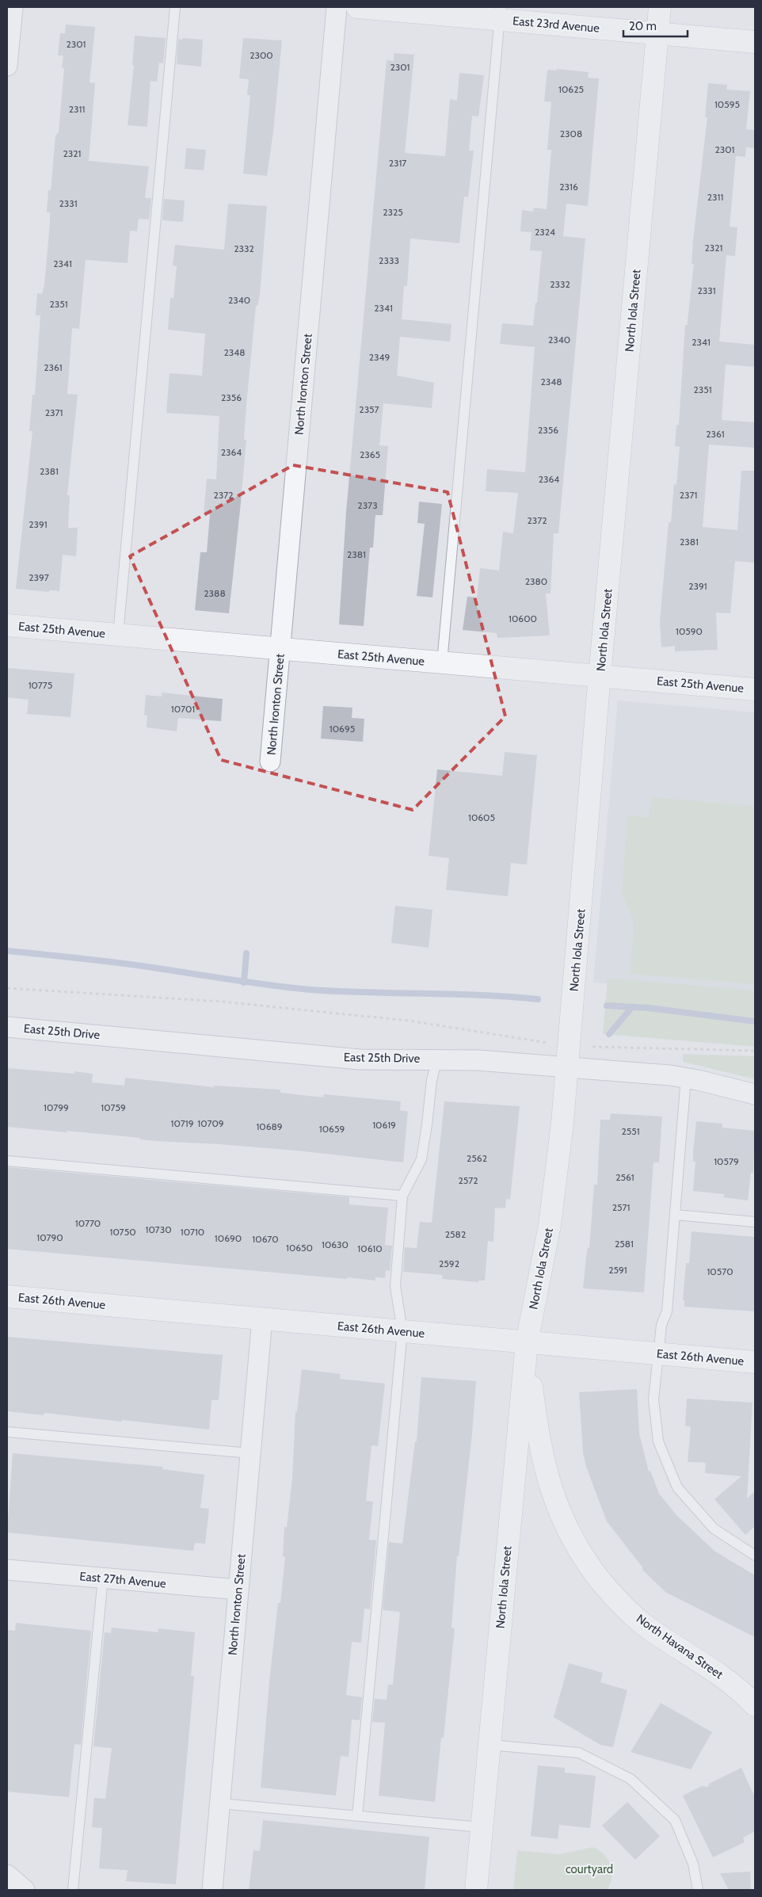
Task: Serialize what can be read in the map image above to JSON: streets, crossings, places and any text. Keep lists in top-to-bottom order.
{
  "streets": {
    "street": [
      "East 23rd Avenue",
      "North Iola Street",
      "North Ironton Street",
      "East 25th Avenue",
      "East 25th Drive",
      "East 26th Avenue",
      "East 27th Avenue",
      "North Havana Street"
    ]
  },
  "crossings": [
    ["East 23rd Avenue", "North Iola Street"],
    ["North Iola Street", "East 25th Avenue"],
    ["North Iola Street", "East 25th Drive"],
    ["North Iola Street", "East 26th Avenue"],
    ["North Iola Street", "North Havana Street"],
    ["North Ironton Street", "East 25th Avenue"],
    ["North Ironton Street", "East 26th Avenue"],
    ["North Ironton Street", "East 27th Avenue"],
    ["East 26th Avenue", "North Havana Street"]
  ],
  "parks": ["courtyard"],
  "house_numbers": [
    "2301",
    "2300",
    "2301",
    "10625",
    "10595",
    "2311",
    "2308",
    "2301",
    "2321",
    "2317",
    "2316",
    "2311",
    "2331",
    "2325",
    "2324",
    "2321",
    "2332",
    "2333",
    "2341",
    "2332",
    "2331",
    "2340",
    "2351",
    "2341",
    "2340",
    "2341",
    "2348",
    "2349",
    "2361",
    "2348",
    "2351",
    "2356",
    "2357",
    "2371",
    "2356",
    "2361",
    "2364",
    "2365",
    "2381",
    "2364",
    "2372",
    "2371",
    "2373",
    "2372",
    "2391",
    "2381",
    "2381",
    "2397",
    "2380",
    "2391",
    "2388",
    "10600",
    "10590",
    "10775",
    "10701",
    "10695",
    "10605",
    "10799",
    "10759",
    "10719",
    "10709",
    "10619",
    "10689",
    "10659",
    "2551",
    "2562",
    "10579",
    "2561",
    "2572",
    "2571",
    "10770",
    "10730",
    "10750",
    "10710",
    "2582",
    "10790",
    "10690",
    "10670",
    "2581",
    "10630",
    "10650",
    "10610",
    "2592",
    "2591",
    "10570"
  ],
  "scale_bar": "20 m"
}
